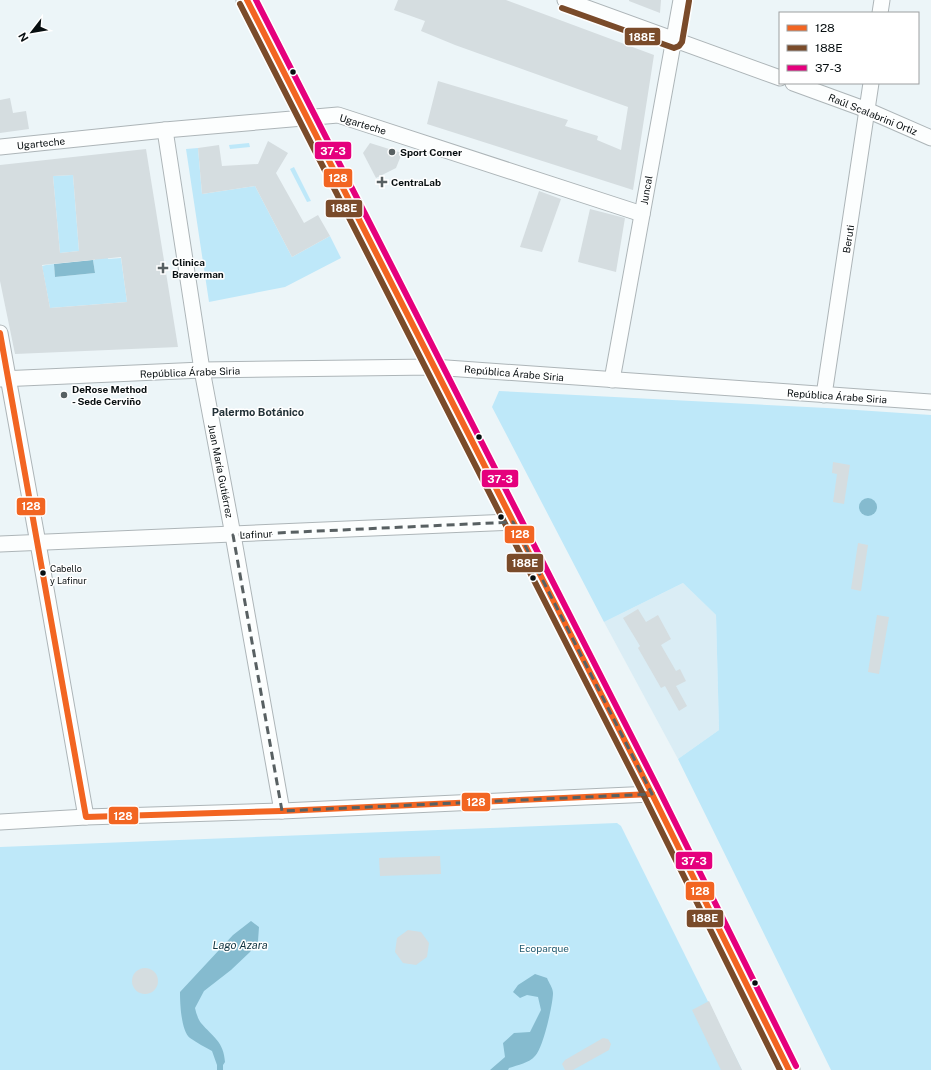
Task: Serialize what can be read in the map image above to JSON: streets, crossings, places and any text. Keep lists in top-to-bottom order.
{
  "streets": {
    "street": [
      "Raúl Scalabrini Ortiz",
      "Ugarteche",
      "Juncal",
      "Beruti",
      "República Árabe Siria",
      "Juan María Gutiérrez",
      "Lafinur"
    ]
  },
  "crossings": [
    ["Raúl Scalabrini Ortiz", "Beruti"],
    ["Ugarteche", "Juncal"],
    ["Ugarteche", "Juan María Gutiérrez"],
    ["Juncal", "República Árabe Siria"],
    ["Beruti", "República Árabe Siria"],
    ["República Árabe Siria", "Juan María Gutiérrez"],
    ["Juan María Gutiérrez", "Lafinur"]
  ],
  "districts": ["Palermo Botánico"],
  "water": ["Lago Azara"],
  "parks": ["Ecoparque"],
  "places": {
    "other": ["Sport Corner", "DeRose Method - Sede Cerviño", "Cabello y Lafinur"],
    "health": ["CentraLab", "Clinica Braverman"]
  },
  "lines": ["transit line 128", "transit line 37-3", "transit line 188E"],
  "legend": ["128", "188E", "37-3"],
  "north": "bottom left"
}
